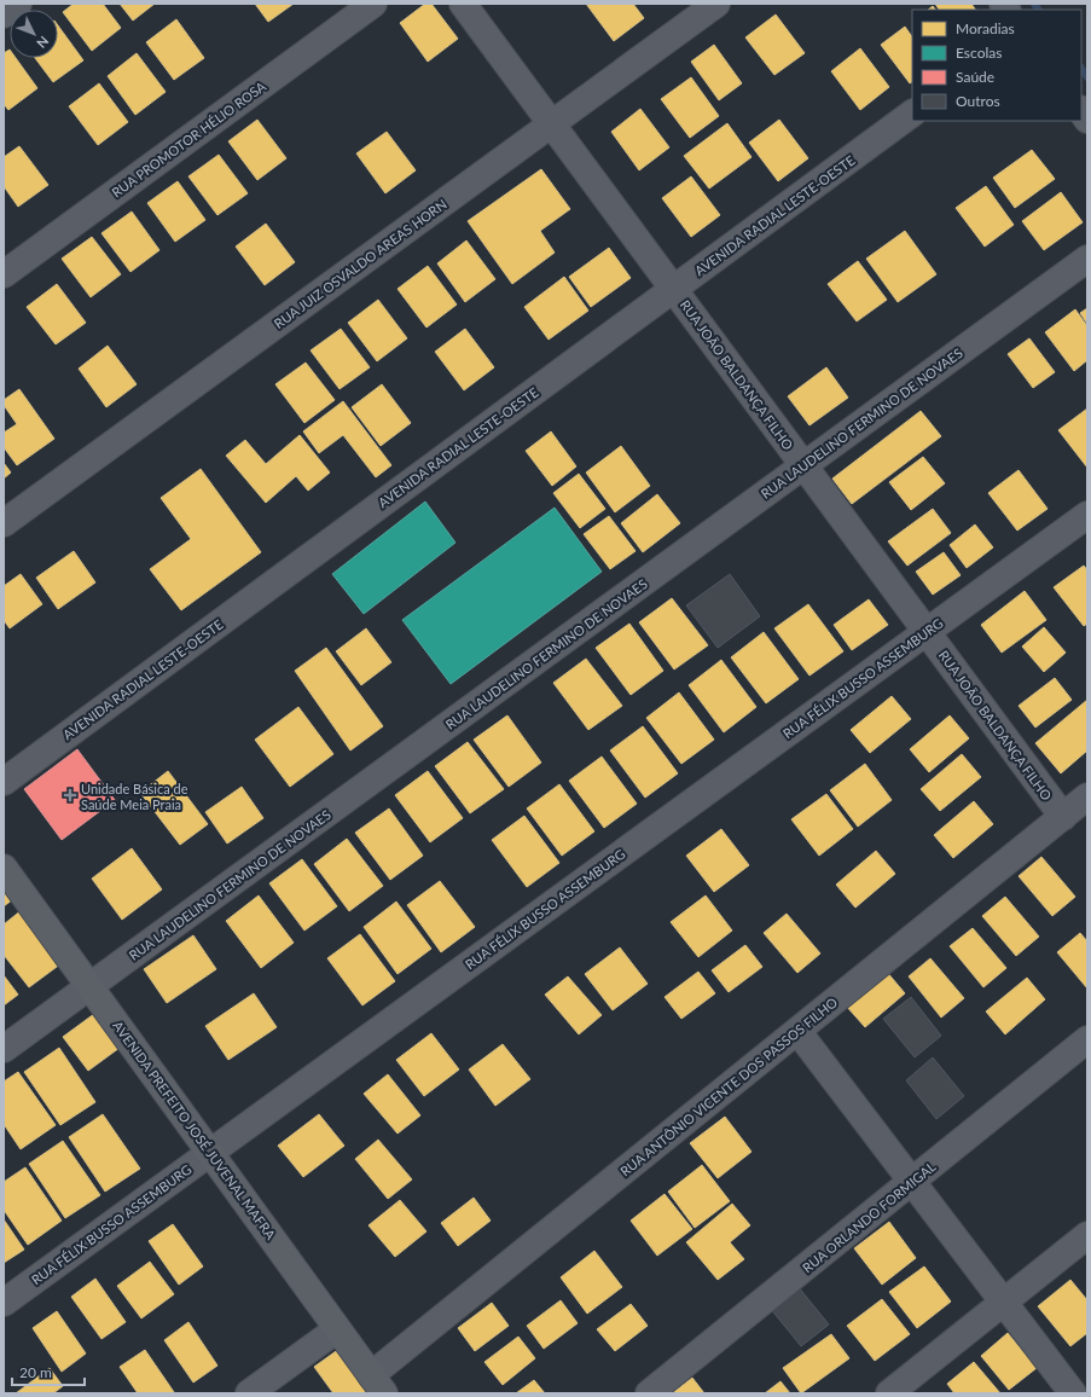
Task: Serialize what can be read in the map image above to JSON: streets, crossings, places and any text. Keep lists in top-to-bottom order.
{
  "streets": {
    "main road": ["AVENIDA PREFEITO JOSÉ JUVENAL MAFRA"],
    "street": [
      "RUA PROMOTOR HÉLIO ROSA",
      "AVENIDA RADIAL LESTE-OESTE",
      "RUA JUIZ OSVALDO AREAS HORN",
      "RUA JOÃO BALDANÇA FILHO",
      "RUA LAUDELINO FERMINO DE NOVAES",
      "RUA FÉLIX BUSSO ASSEMBURG",
      "RUA ANTÔNIO VICENTE DOS PASSOS FILHO",
      "RUA ORLANDO FORMIGAL"
    ]
  },
  "crossings": [
    ["AVENIDA RADIAL LESTE-OESTE", "RUA JOÃO BALDANÇA FILHO"],
    ["RUA JUIZ OSVALDO AREAS HORN", "RUA JOÃO BALDANÇA FILHO"],
    ["RUA JOÃO BALDANÇA FILHO", "RUA LAUDELINO FERMINO DE NOVAES"],
    ["RUA JOÃO BALDANÇA FILHO", "RUA FÉLIX BUSSO ASSEMBURG"],
    ["RUA JOÃO BALDANÇA FILHO", "RUA ANTÔNIO VICENTE DOS PASSOS FILHO"],
    ["RUA LAUDELINO FERMINO DE NOVAES", "AVENIDA PREFEITO JOSÉ JUVENAL MAFRA"],
    ["RUA FÉLIX BUSSO ASSEMBURG", "AVENIDA PREFEITO JOSÉ JUVENAL MAFRA"],
    ["RUA ANTÔNIO VICENTE DOS PASSOS FILHO", "AVENIDA PREFEITO JOSÉ JUVENAL MAFRA"]
  ],
  "places": {
    "health": ["Unidade Básica de Saúde Meia Praia"]
  },
  "legend": [
    "Moradias",
    "Escolas",
    "Saúde",
    "Outros"
  ],
  "scale_bar": "20 m",
  "north": "bottom right"
}
